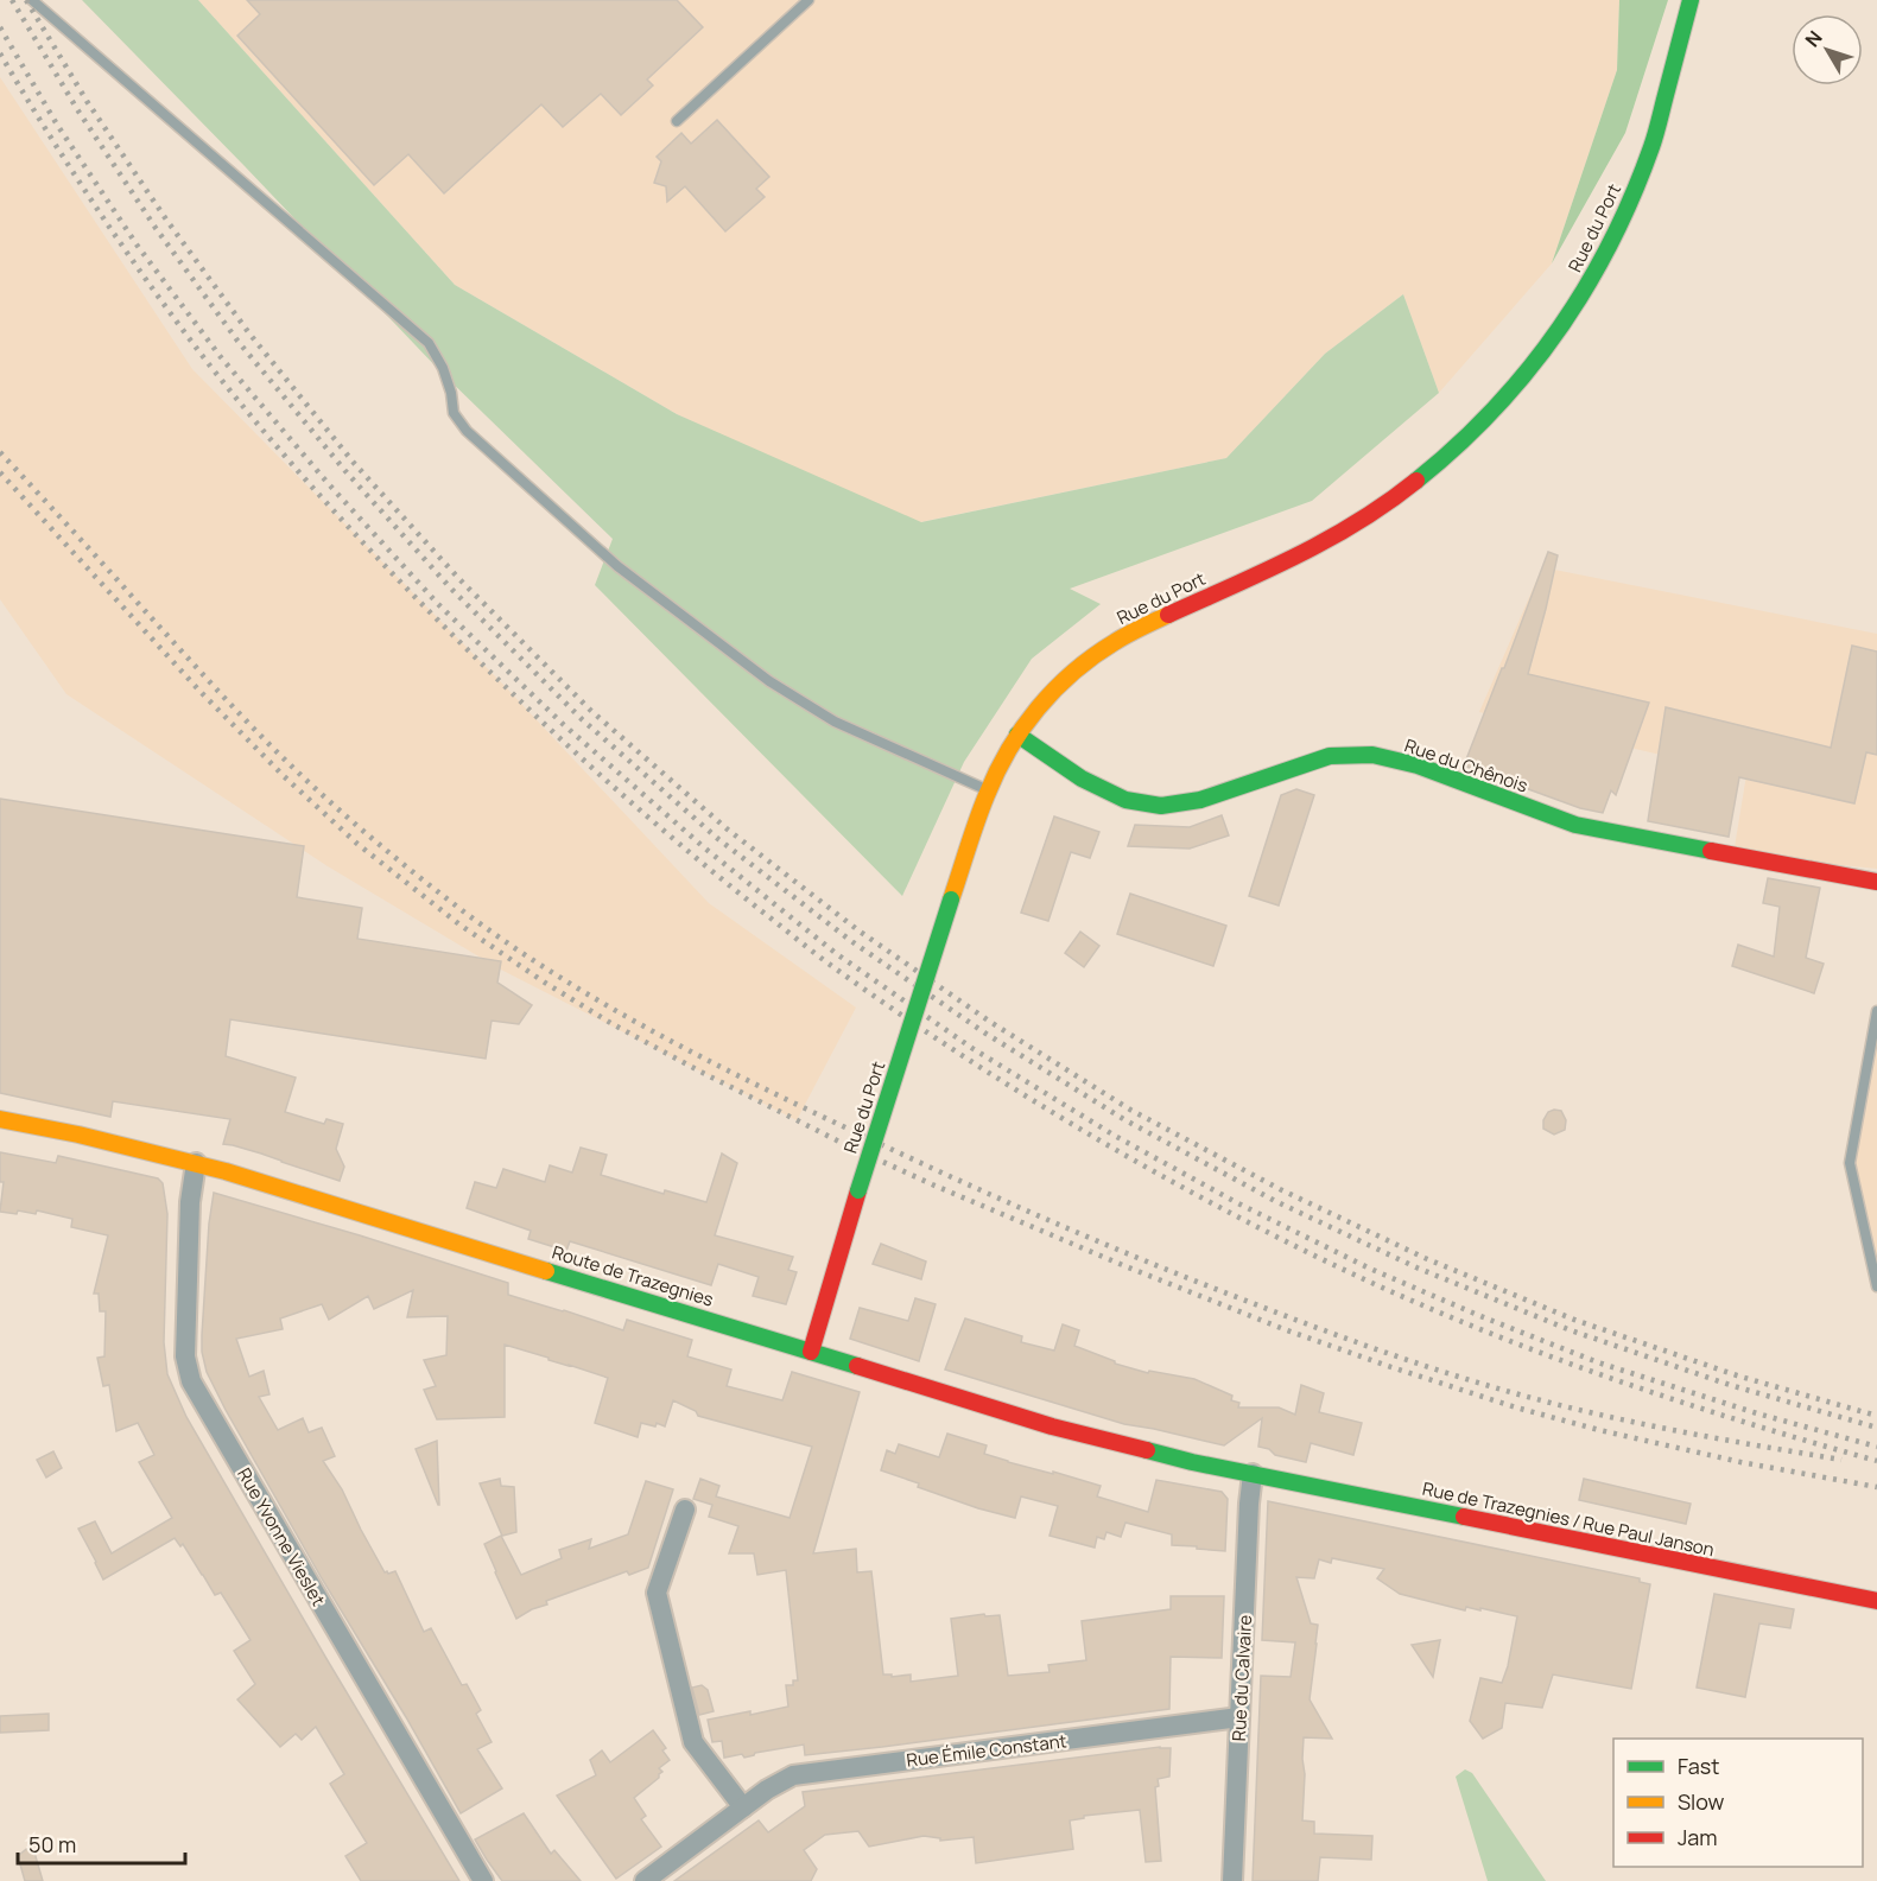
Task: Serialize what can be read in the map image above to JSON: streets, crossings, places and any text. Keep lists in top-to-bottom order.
{
  "streets": {
    "main road": [
      "Rue du Port",
      "Rue du Chênois",
      "Route de Trazegnies",
      "Rue de Trazegnies / Rue Paul Janson"
    ],
    "street": ["Rue Yvonne Vieslet", "Rue du Calvaire", "Rue Émile Constant"]
  },
  "crossings": [
    ["Rue du Port", "Rue du Chênois"],
    ["Rue du Port", "Route de Trazegnies"],
    ["Route de Trazegnies", "Rue de Trazegnies / Rue Paul Janson"],
    ["Route de Trazegnies", "Rue Yvonne Vieslet"],
    ["Route de Trazegnies", "Rue du Calvaire"],
    ["Rue de Trazegnies / Rue Paul Janson", "Rue du Calvaire"],
    ["Rue du Calvaire", "Rue Émile Constant"]
  ],
  "legend": ["Fast", "Slow", "Jam"],
  "scale_bar": "50 m",
  "north": "top left"
}
